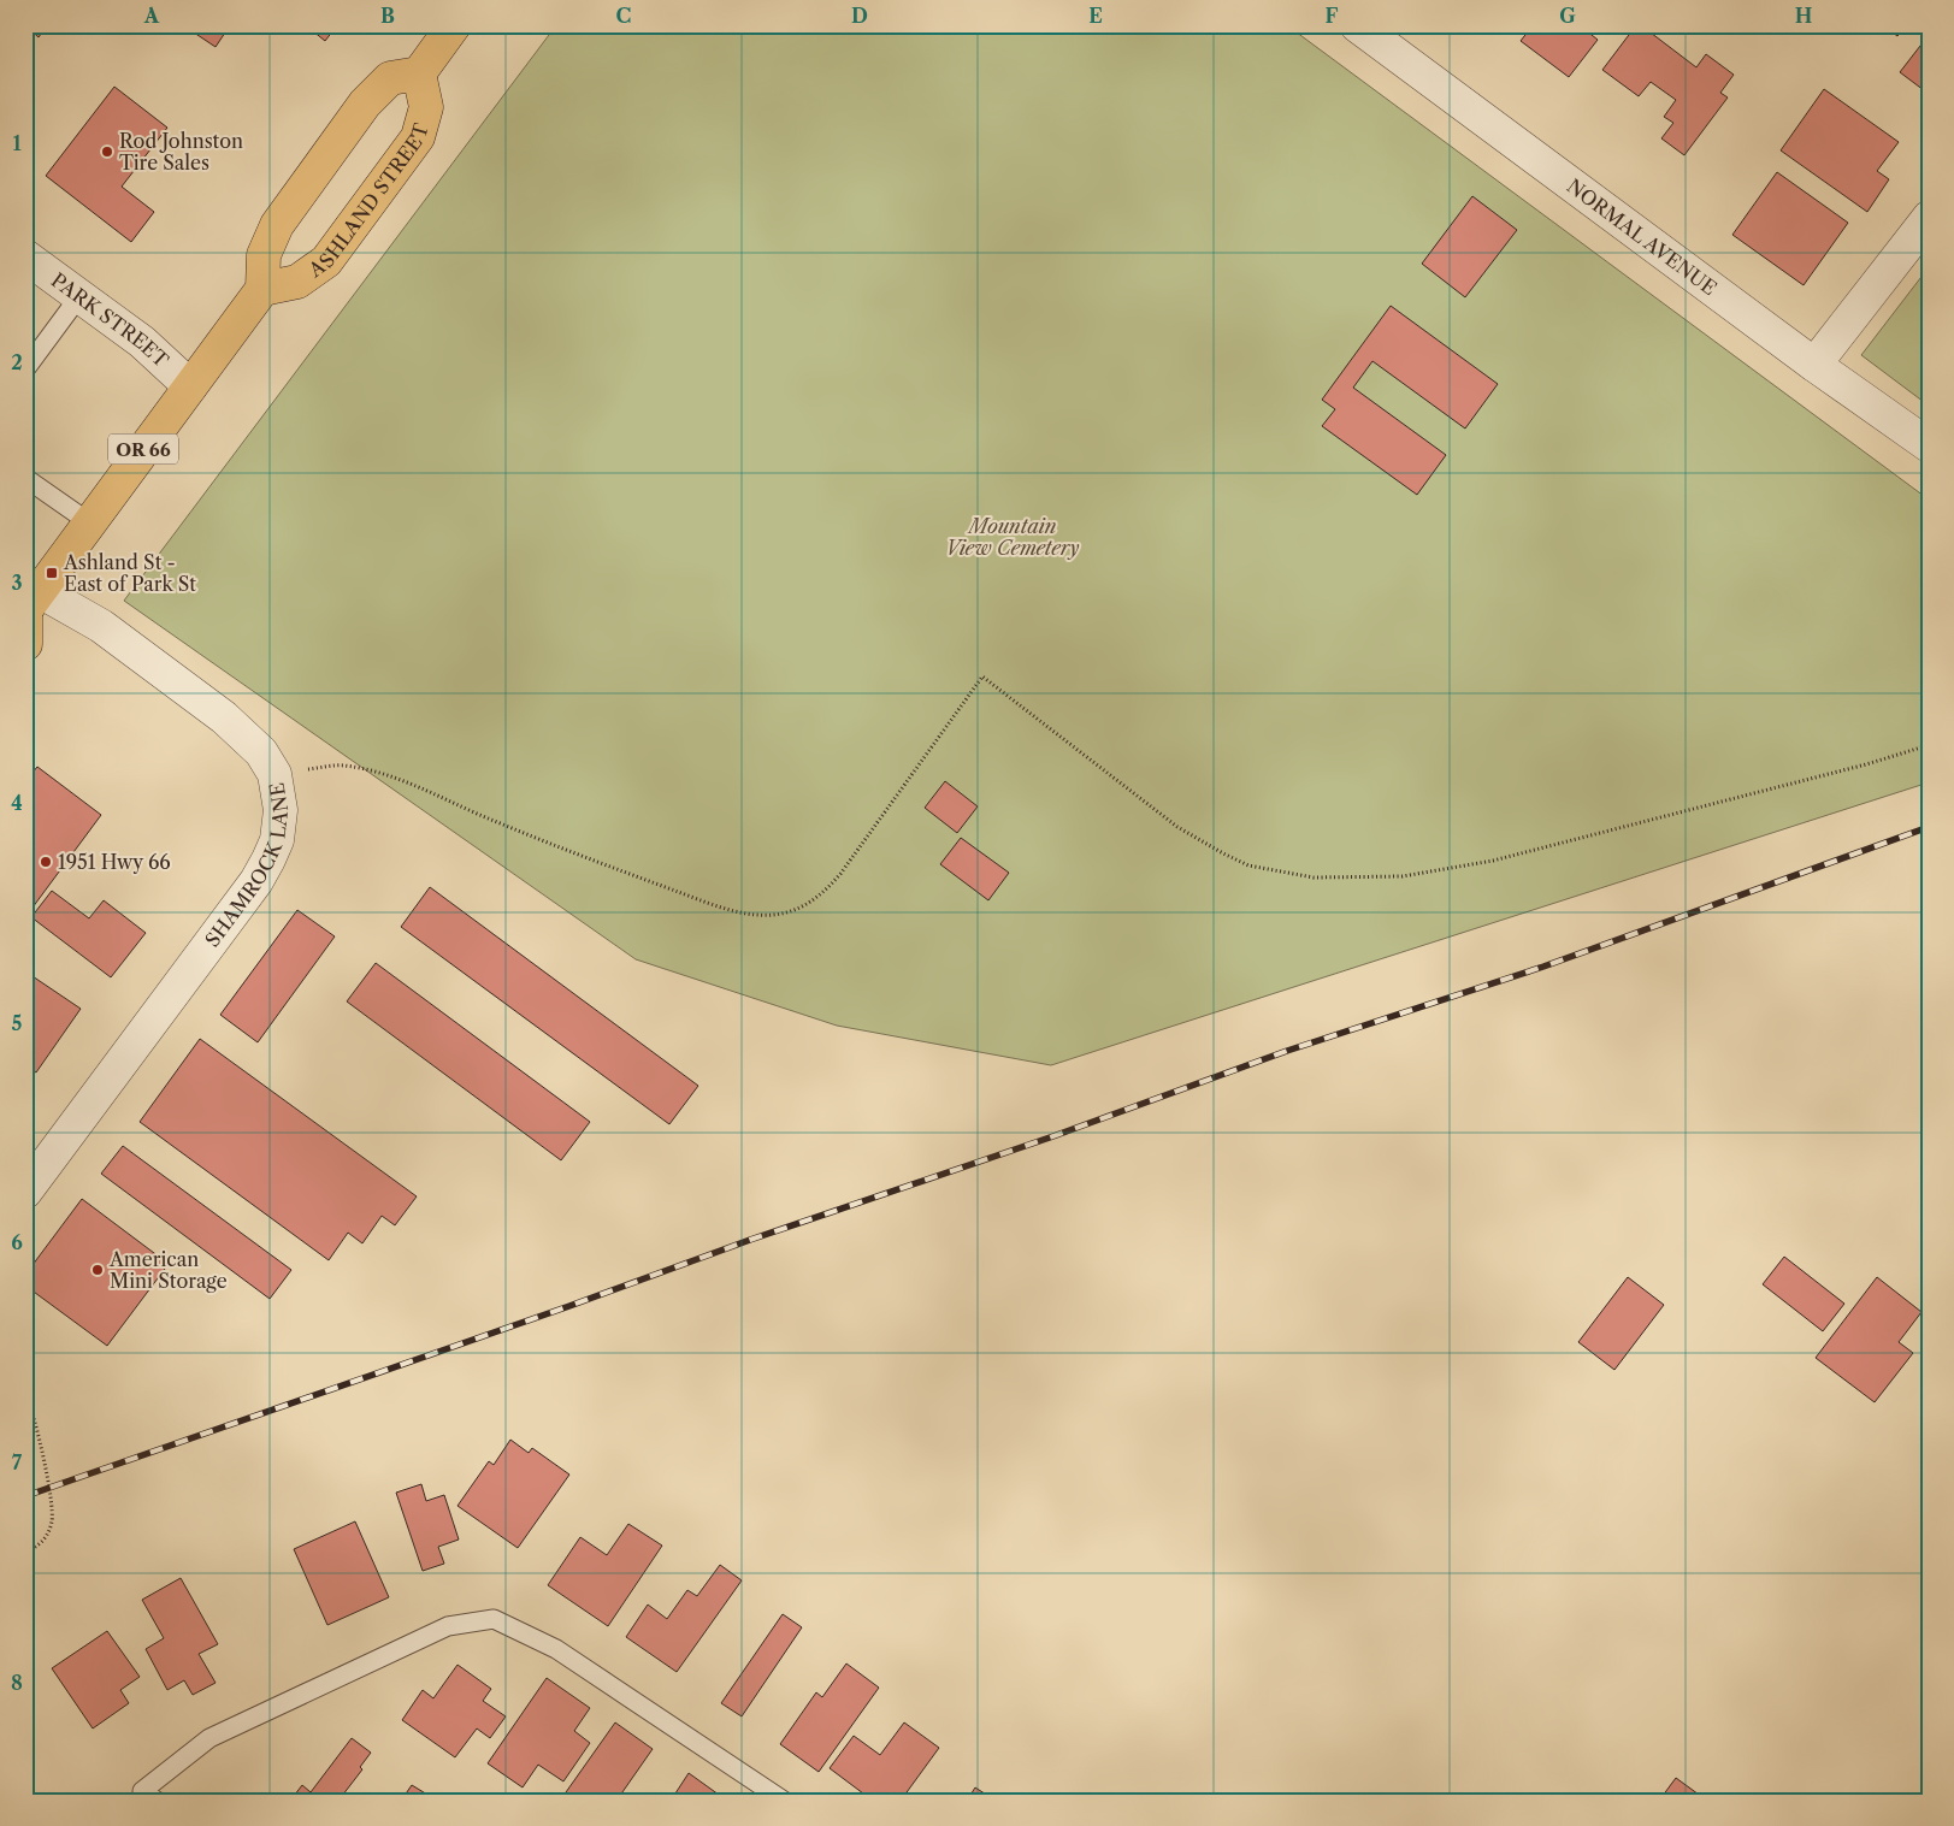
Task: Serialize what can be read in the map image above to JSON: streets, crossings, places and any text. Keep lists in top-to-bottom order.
{
  "streets": {
    "main road": ["ASHLAND STREET", "OR 66"],
    "street": ["NORMAL AVENUE", "PARK STREET", "SHAMROCK LANE"]
  },
  "crossings": [
    ["ASHLAND STREET", "OR 66"],
    ["PARK STREET", "OR 66"],
    ["OR 66", "SHAMROCK LANE"]
  ],
  "parks": ["Mountain View Cemetery"],
  "places": {
    "other": ["Rod Johnston Tire Sales", "1951 Hwy 66", "American Mini Storage"],
    "transit": ["Ashland St - East of Park St"]
  },
  "grid": {
    "columns": [
      "A",
      "B",
      "C",
      "D",
      "E",
      "F",
      "G",
      "H"
    ],
    "rows": [
      "1",
      "2",
      "3",
      "4",
      "5",
      "6",
      "7",
      "8"
    ]
  }
}
